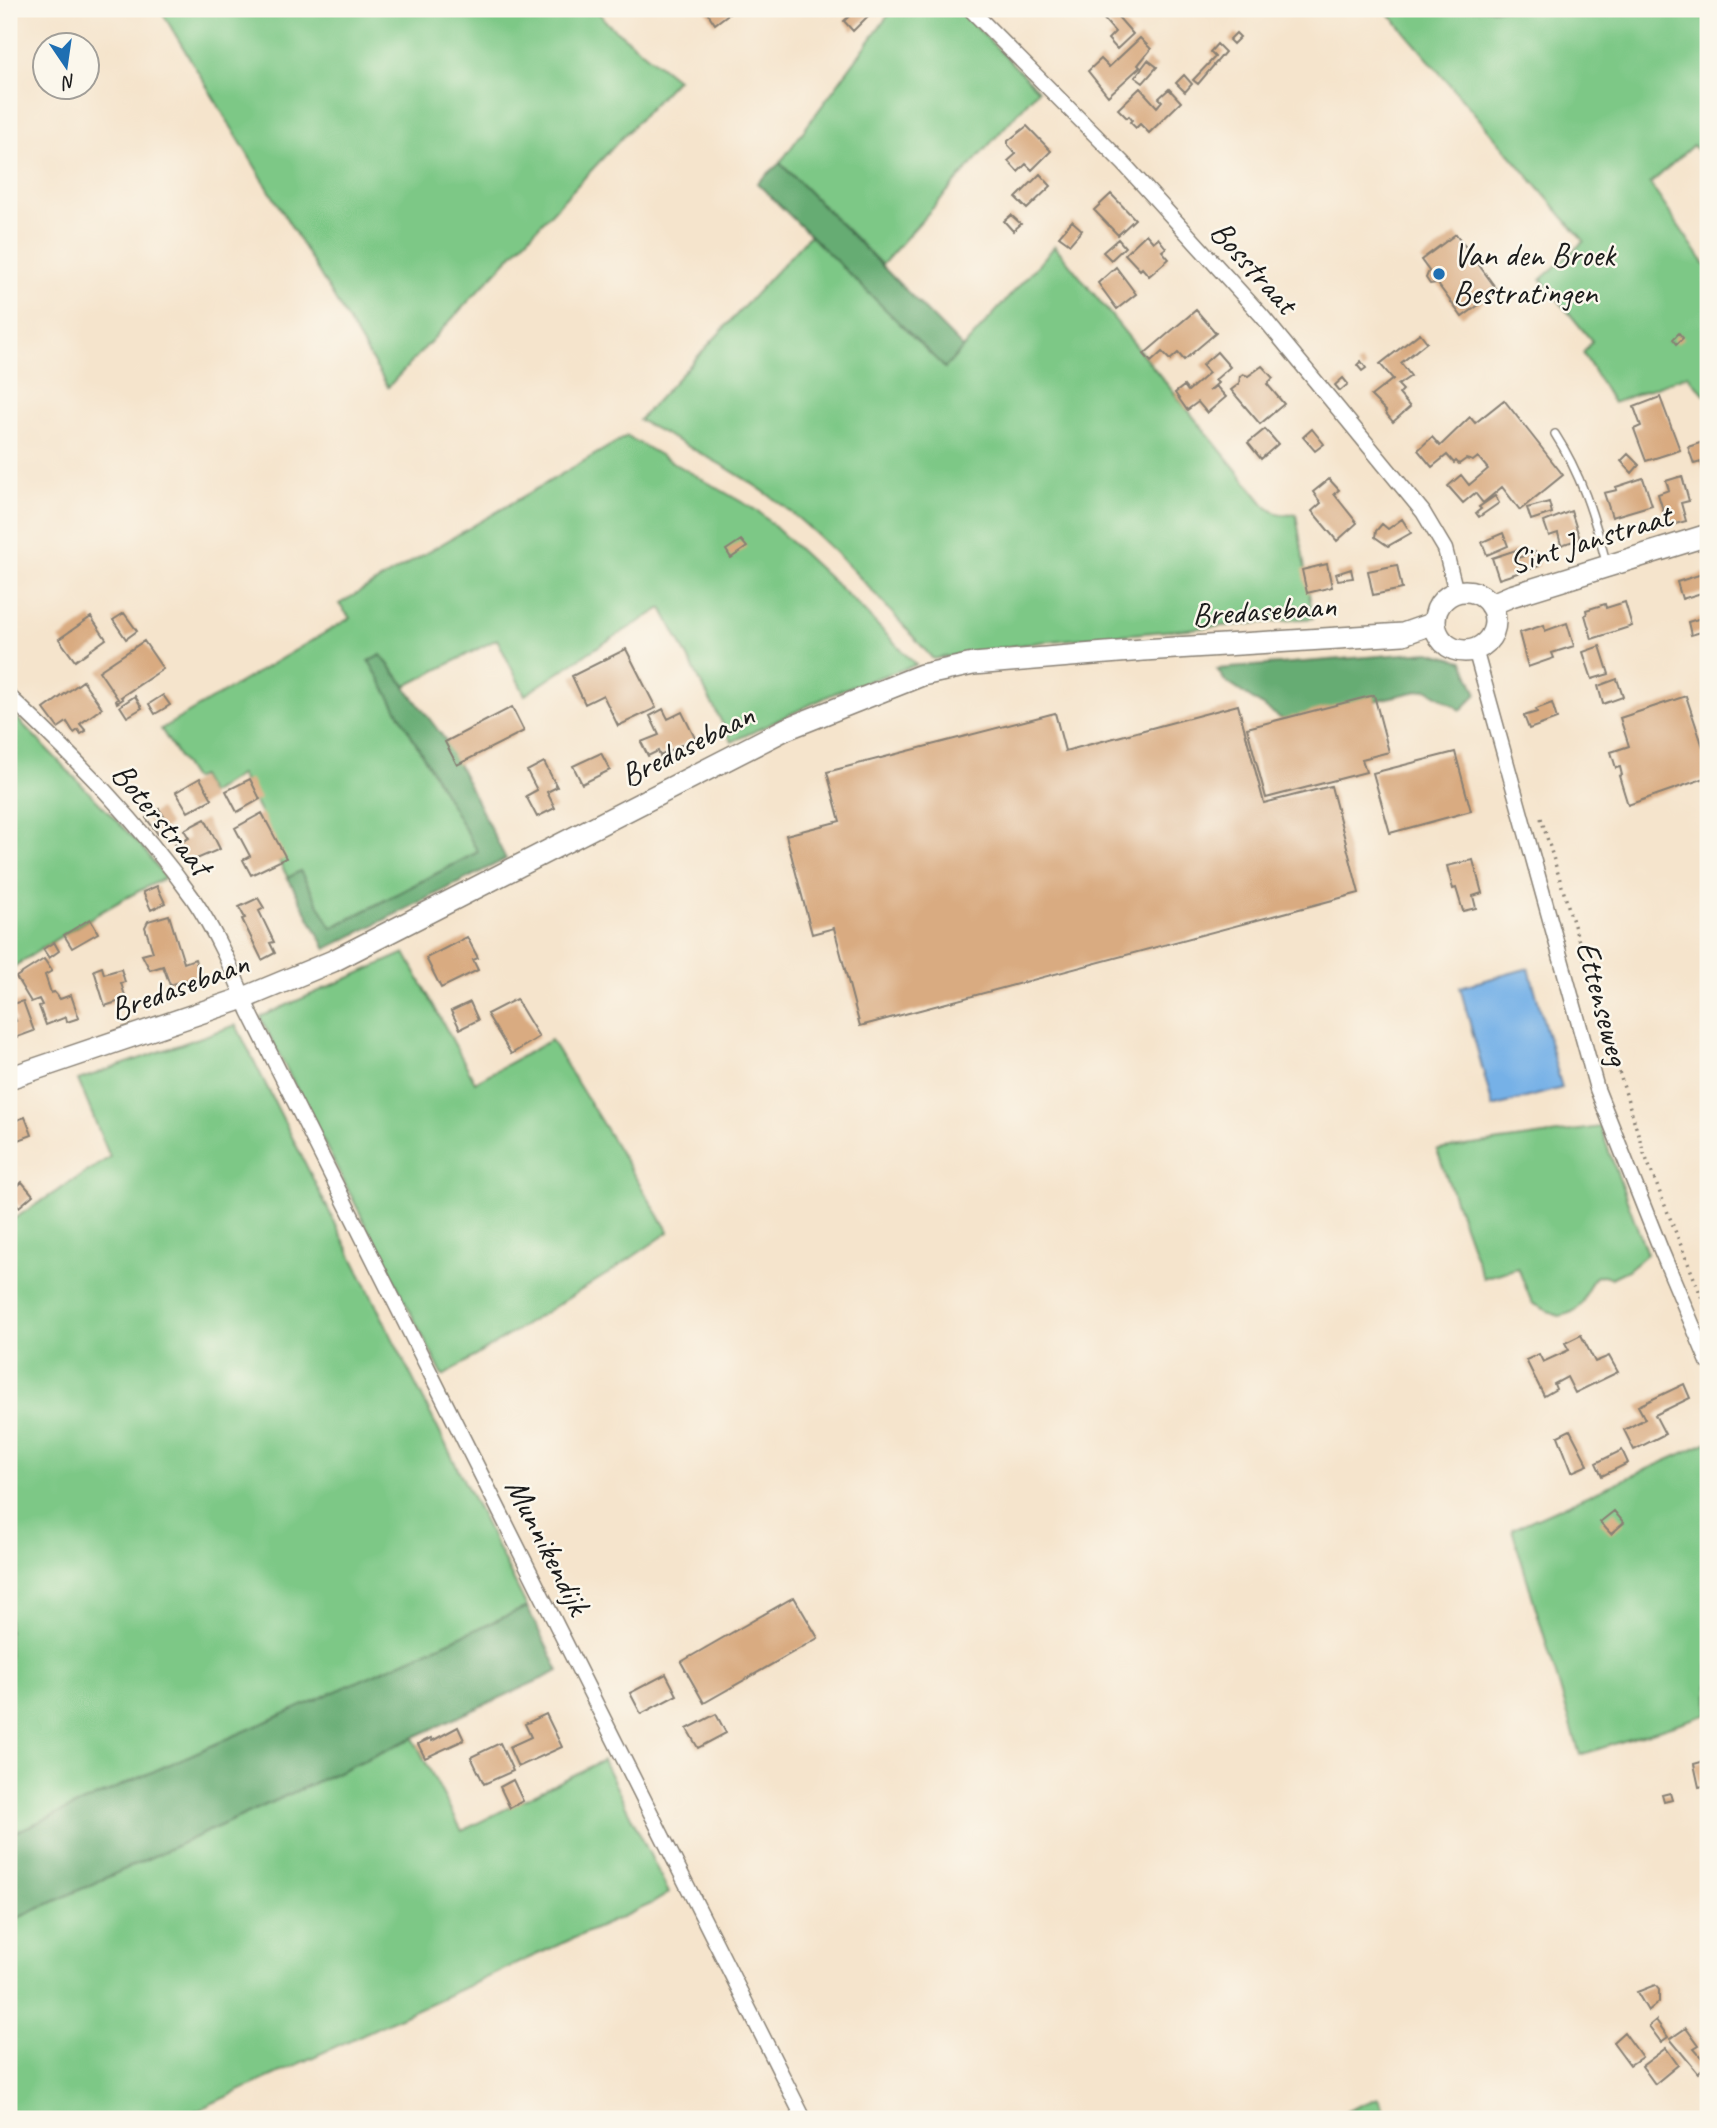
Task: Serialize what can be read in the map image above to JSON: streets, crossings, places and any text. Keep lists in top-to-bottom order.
{
  "streets": {
    "street": [
      "Bosstraat",
      "Sint Janstraat",
      "Bredasebaan",
      "Boterstraat",
      "Ettenseweg",
      "Munnikendijk"
    ]
  },
  "crossings": [
    ["Bosstraat", "Sint Janstraat"],
    ["Bosstraat", "Bredasebaan"],
    ["Bosstraat", "Ettenseweg"],
    ["Sint Janstraat", "Bredasebaan"],
    ["Sint Janstraat", "Ettenseweg"],
    ["Bredasebaan", "Boterstraat"],
    ["Bredasebaan", "Ettenseweg"],
    ["Bredasebaan", "Munnikendijk"],
    ["Boterstraat", "Munnikendijk"]
  ],
  "places": ["Van den Broek Bestratingen"],
  "north": "bottom"
}
